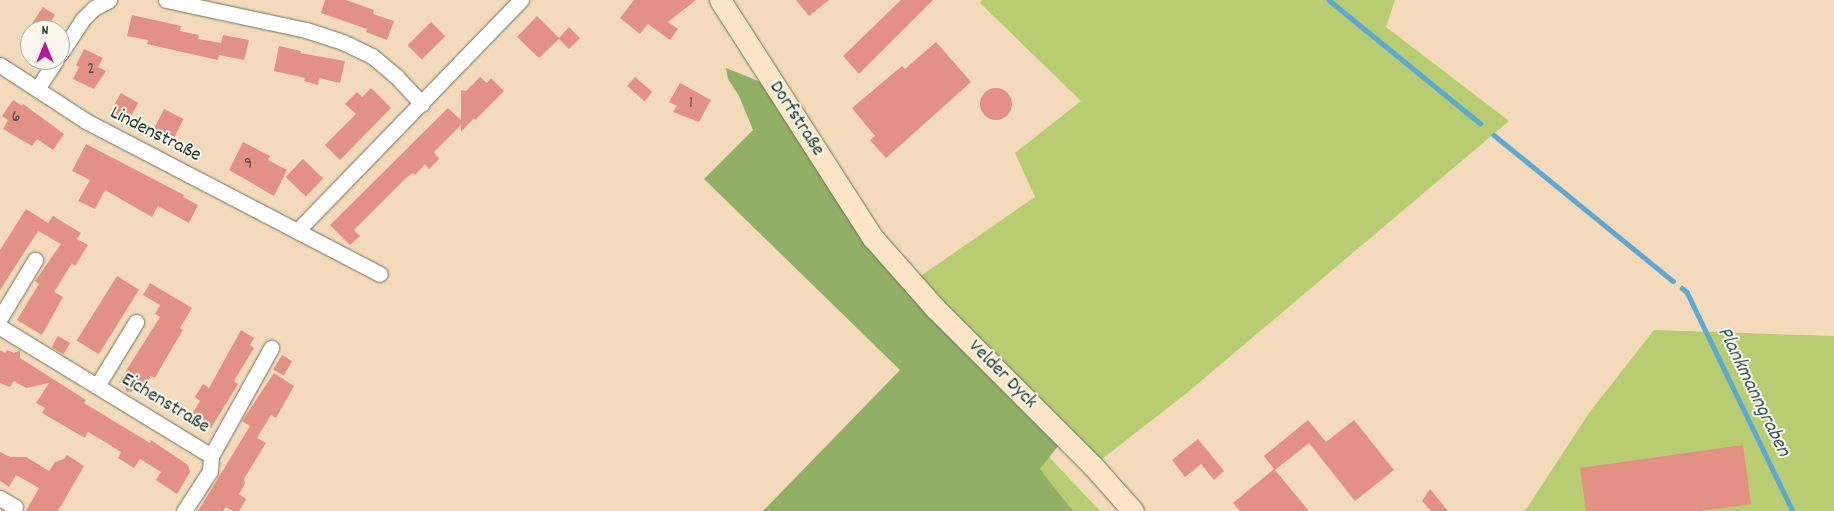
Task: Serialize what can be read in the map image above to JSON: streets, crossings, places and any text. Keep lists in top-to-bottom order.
{
  "streets": {
    "main road": ["Dorfstraße", "Velder Dyck"],
    "street": ["Lindenstraße", "Eichenstraße"]
  },
  "crossings": [
    ["Dorfstraße", "Velder Dyck"]
  ],
  "water": ["Plankmanngraben"],
  "house_numbers": [
    "2",
    "1",
    "6",
    "9"
  ],
  "north": "top"
}
